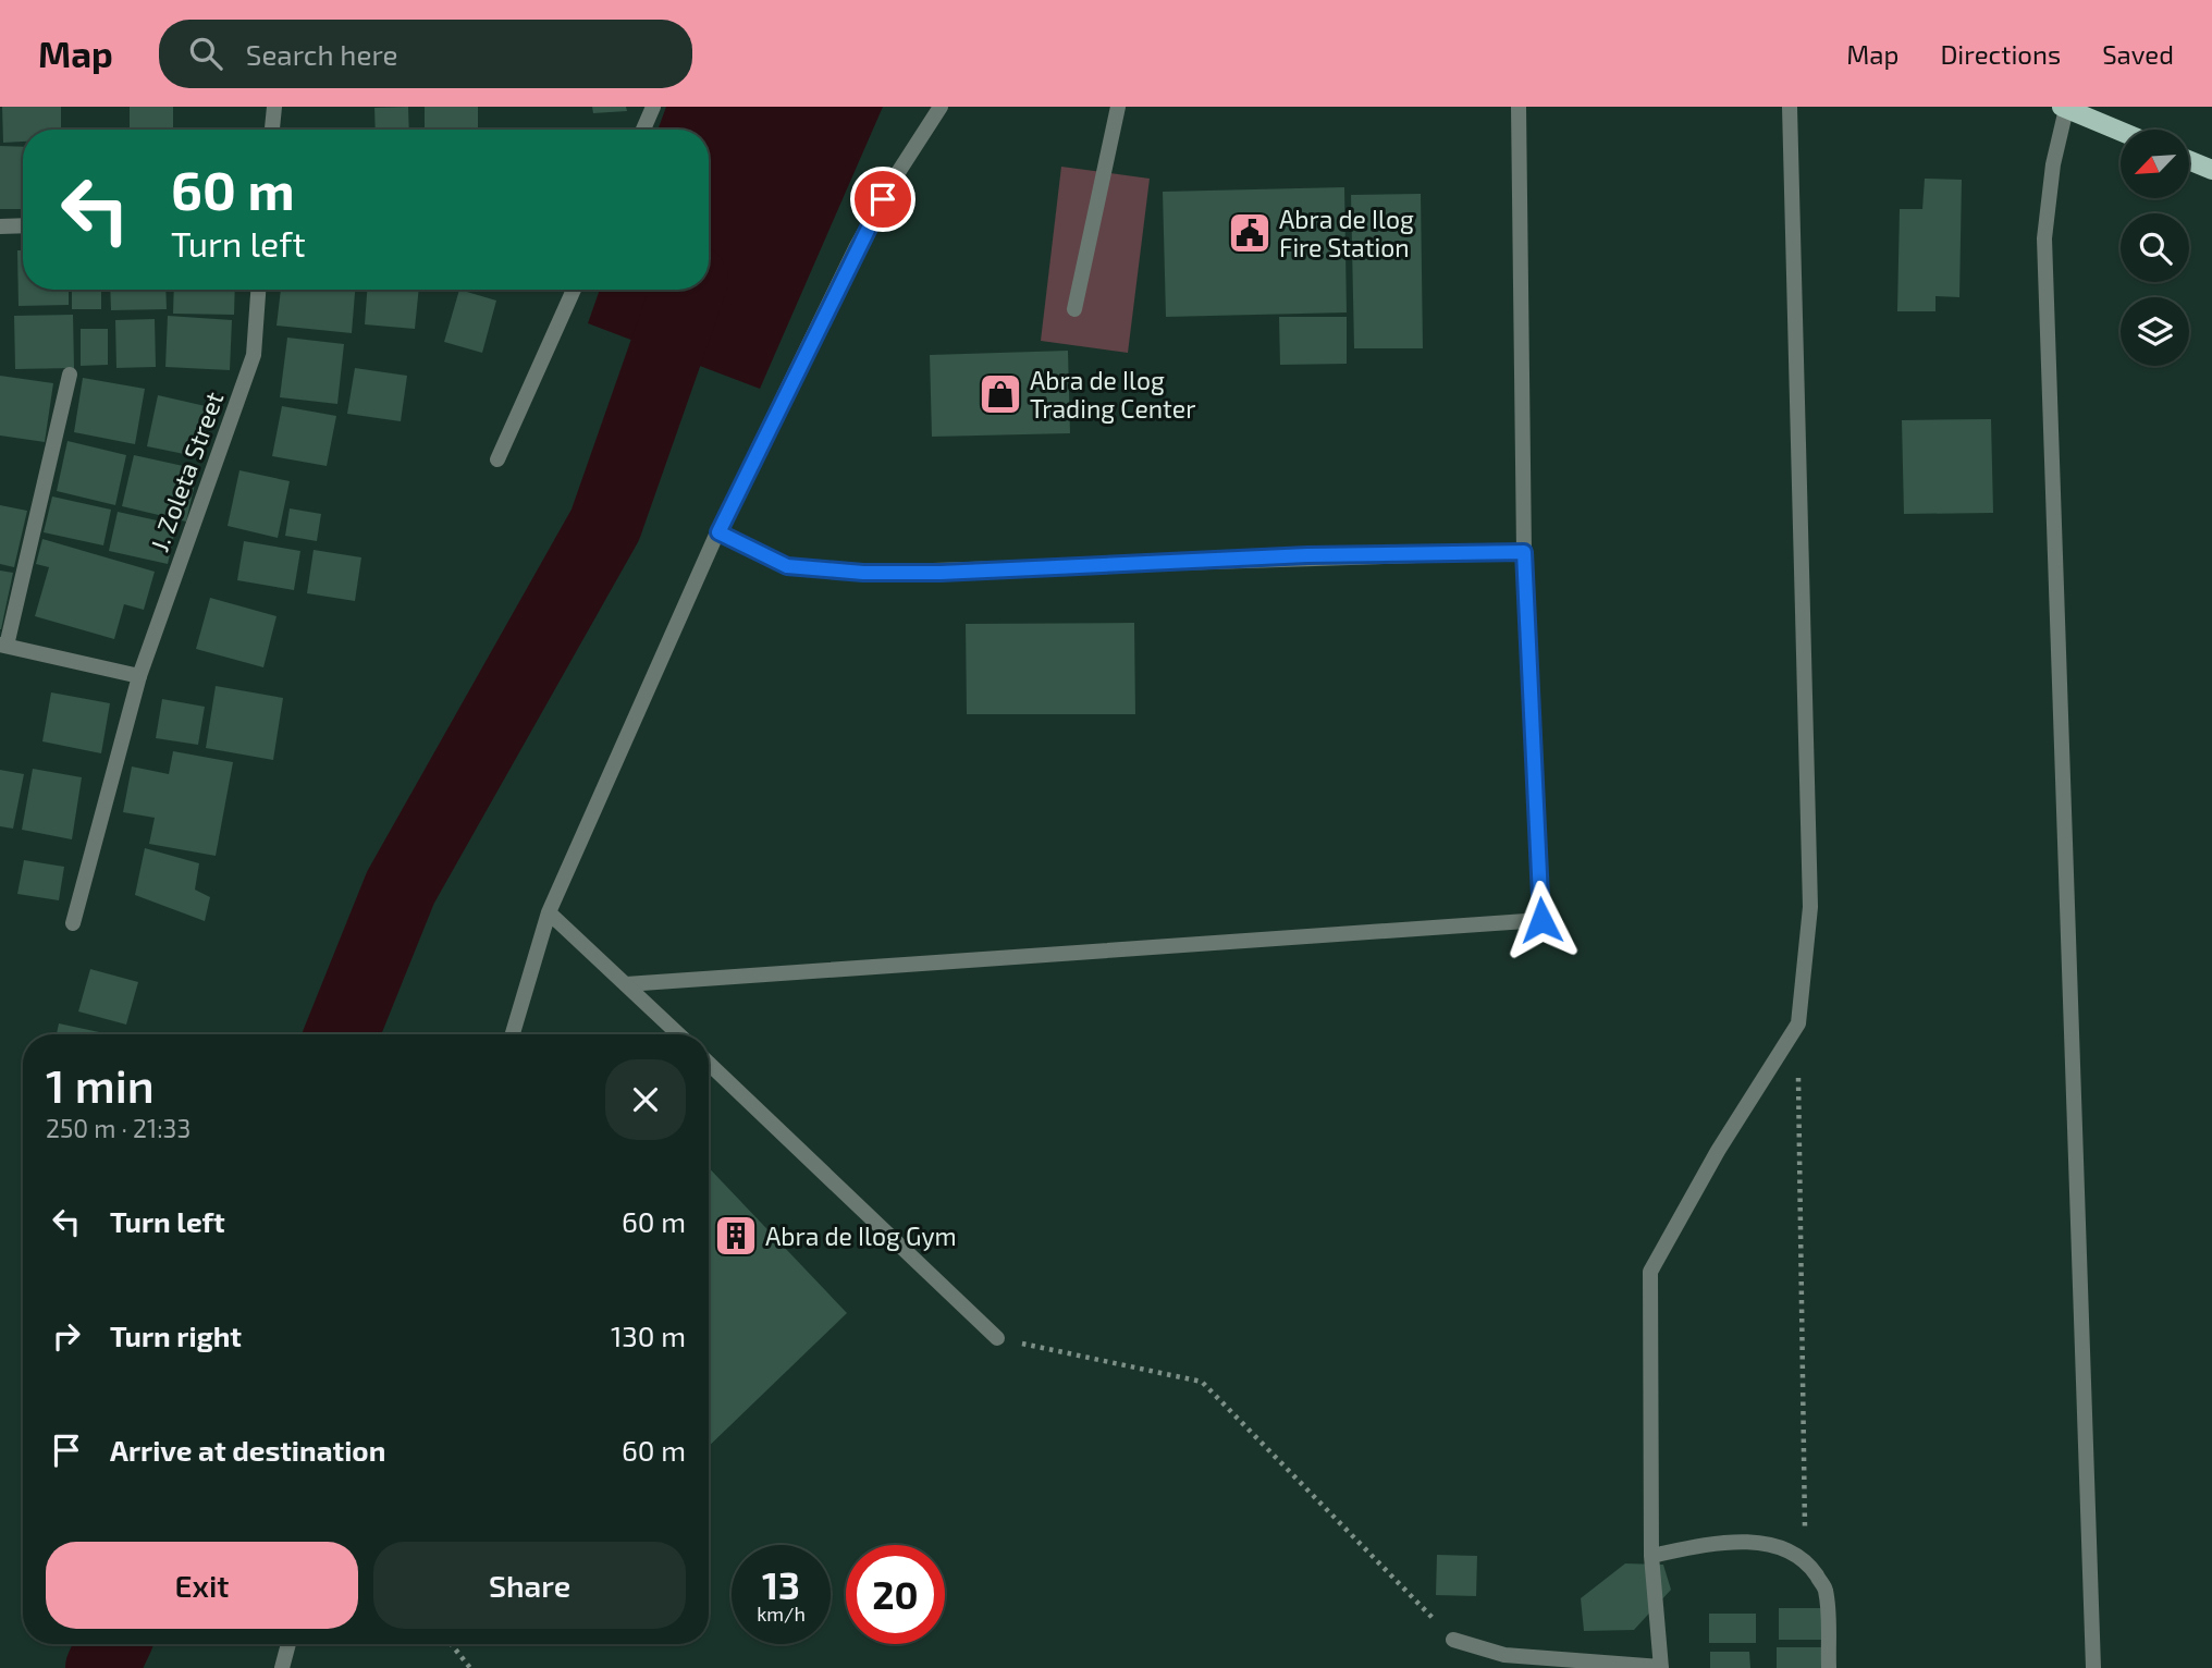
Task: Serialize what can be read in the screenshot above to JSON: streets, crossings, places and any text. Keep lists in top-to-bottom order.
{
  "streets": {
    "street": ["J. Zoleta Street"]
  },
  "places": {
    "public building": ["Abra de Ilog Fire Station"],
    "shop": ["Abra de Ilog Trading Center"],
    "building": ["Abra de Ilog Gym"]
  },
  "north": "bottom left",
  "page": {
    "header": "Map",
    "search": "Search here",
    "nav": ["Map", "Directions", "Saved"],
    "turn": ["60 m", "Turn left"],
    "heading": ["1 min", "250 m · 21:33"],
    "list": [
      {
        "name": "Turn left",
        "value": "60 m"
      },
      {
        "name": "Turn right",
        "value": "130 m"
      },
      {
        "name": "Arrive at destination",
        "value": "60 m"
      }
    ],
    "buttons": ["Exit", "Share"],
    "speed": "13 km/h",
    "limit": "20"
  }
}
